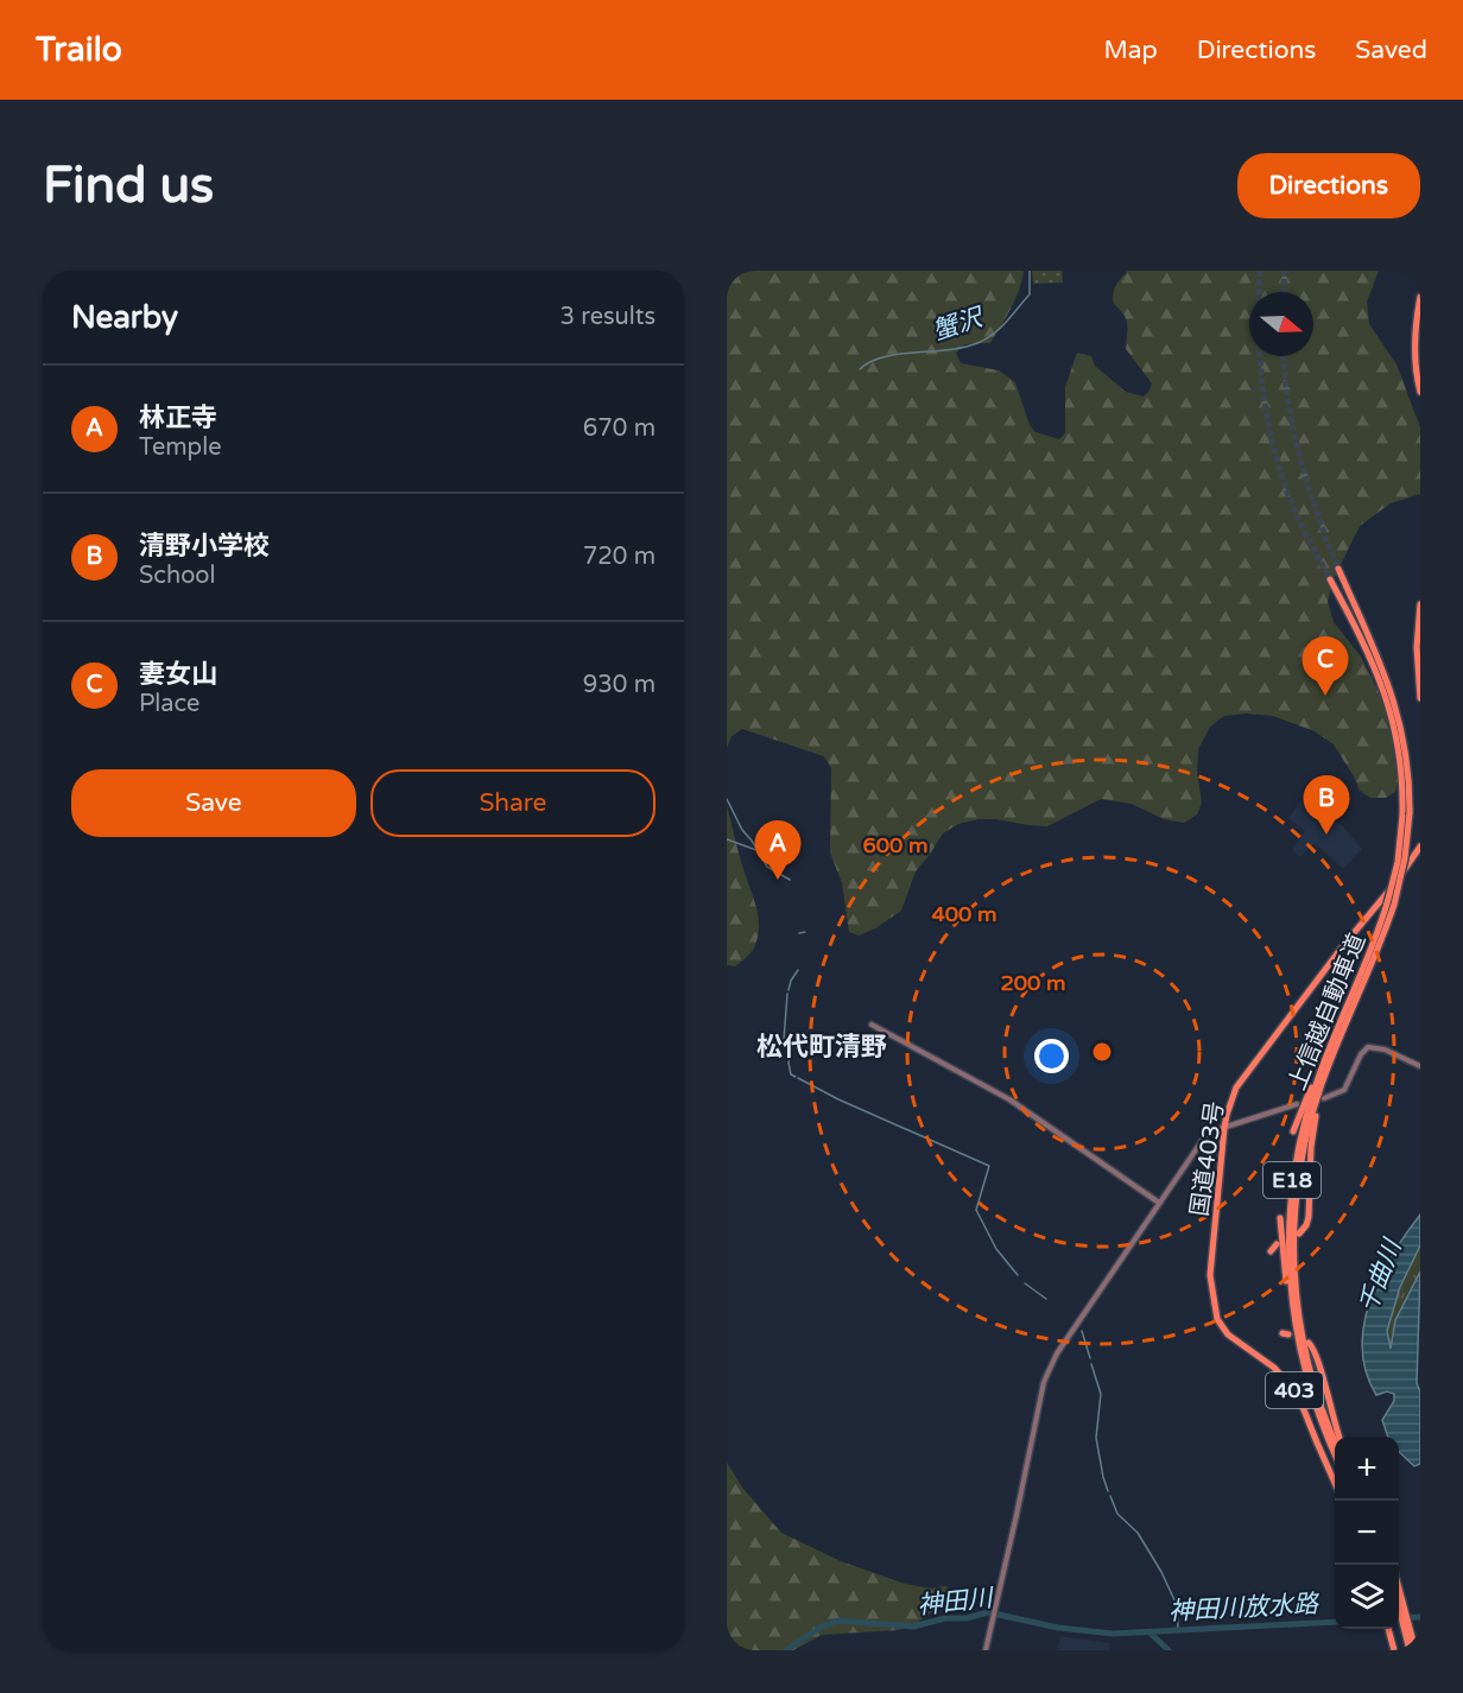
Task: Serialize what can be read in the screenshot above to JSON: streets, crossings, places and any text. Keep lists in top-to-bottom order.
{
  "streets": {
    "highway": [
      "上信越自動車道",
      "国道403号",
      "E18",
      "403"
    ]
  },
  "districts": ["松代町清野"],
  "water": [
    "蟹沢",
    "千曲川",
    "神田川",
    "神田川放水路"
  ],
  "north": "right",
  "page": {
    "header": "Trailo",
    "nav": ["Map", "Directions", "Saved"],
    "buttons": [
      "Directions",
      ["Save", "Share"]
    ],
    "title": "Find us",
    "heading": ["Nearby", "3 results"],
    "list": [
      {
        "mark": "A",
        "name": "林正寺",
        "note": "Temple",
        "value": "670 m"
      },
      {
        "mark": "B",
        "name": "清野小学校",
        "note": "School",
        "value": "720 m"
      },
      {
        "mark": "C",
        "name": "妻女山",
        "note": "Place",
        "value": "930 m"
      }
    ],
    "pins": ["C", "B", "A"],
    "map_buttons": ["+", "−"]
  },
  "rings": ["600 m", "400 m", "200 m"]
}
